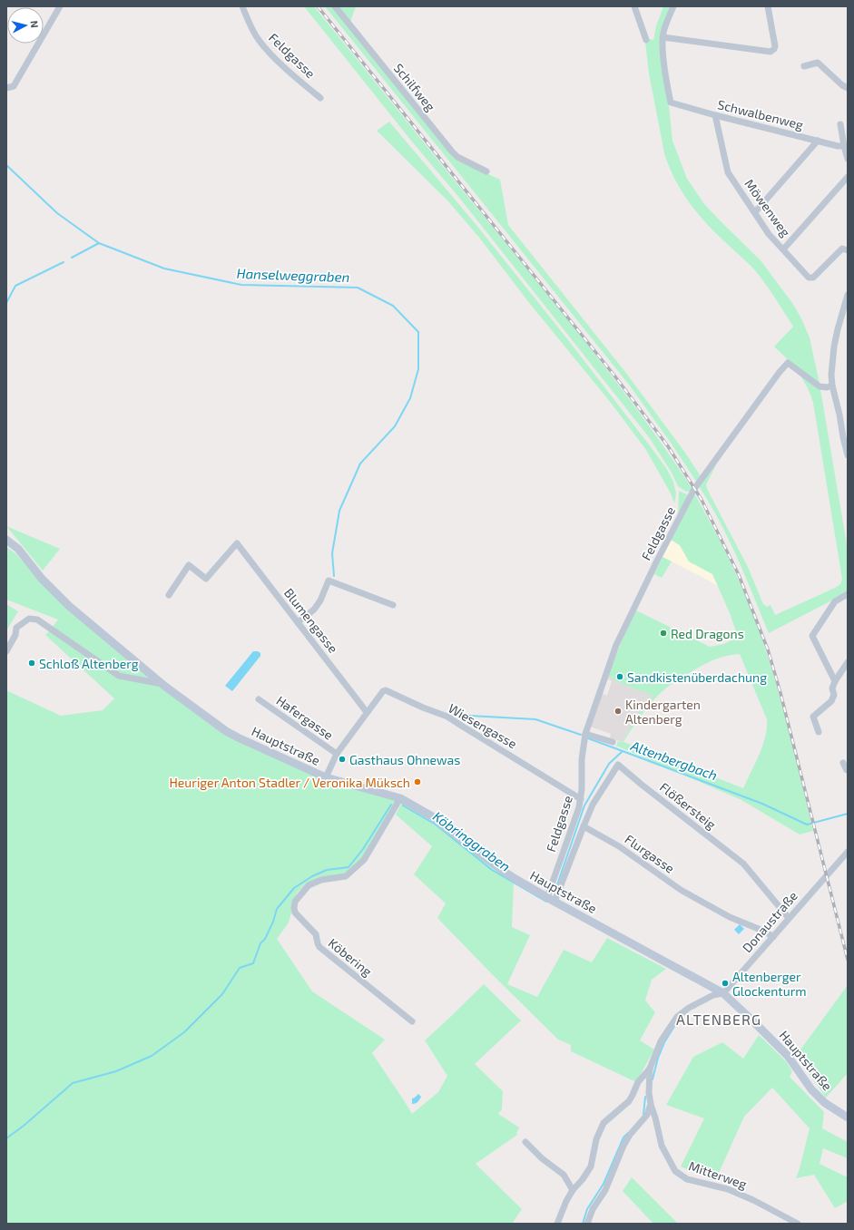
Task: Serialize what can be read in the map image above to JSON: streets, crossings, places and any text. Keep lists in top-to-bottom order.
{
  "streets": {
    "main road": ["Hauptstraße"],
    "street": [
      "Feldgasse",
      "Schilfweg",
      "Schwalbenweg",
      "Möwenweg",
      "Blumengasse",
      "Hafergasse",
      "Wiesengasse",
      "Flößersteig",
      "Flurgasse",
      "Donaustraße",
      "Köbering",
      "Mitterweg"
    ]
  },
  "crossings": [
    ["Feldgasse", "Wiesengasse"],
    ["Feldgasse", "Hauptstraße"],
    ["Schwalbenweg", "Möwenweg"],
    ["Blumengasse", "Wiesengasse"],
    ["Hafergasse", "Wiesengasse"],
    ["Wiesengasse", "Hauptstraße"],
    ["Hauptstraße", "Donaustraße"],
    ["Hauptstraße", "Köbering"],
    ["Flößersteig", "Flurgasse"],
    ["Flößersteig", "Donaustraße"],
    ["Flurgasse", "Donaustraße"]
  ],
  "districts": ["ALTENBERG"],
  "water": ["Hanselweggraben", "Altenbergbach", "Köbringgraben"],
  "places": [
    "Red Dragons",
    "Schloß Altenberg",
    "Sandkistenüberdachung",
    "Kindergarten Altenberg",
    "Gasthaus Ohnewas",
    "Heuriger Anton Stadler / Veronika Müksch",
    "Altenberger Glockenturm"
  ],
  "north": "right"
}
